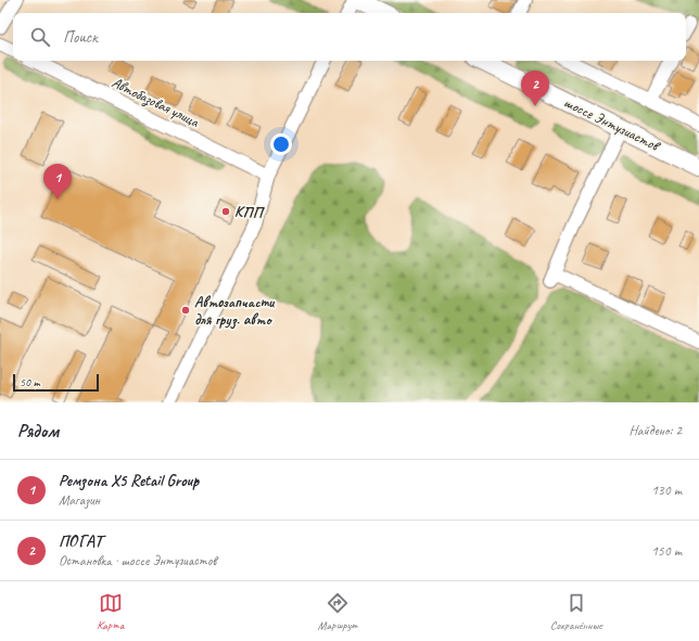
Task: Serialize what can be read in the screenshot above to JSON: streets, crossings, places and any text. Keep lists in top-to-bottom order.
{
  "streets": {
    "main road": ["шоссе Энтузиастов"],
    "street": ["Автобазовая улица"]
  },
  "places": ["КПП", "Автозапчасти для груз. авто"],
  "scale_bar": "50 m",
  "page": {
    "search": "Поиск",
    "pins": ["2", "1"],
    "scale": "50 m",
    "heading": ["Рядом", "Найдено: 2"],
    "list": [
      {
        "mark": "1",
        "name": "Ремзона X5 Retail Group",
        "note": "Магазин",
        "value": "130 m"
      },
      {
        "mark": "2",
        "name": "ПОГАТ",
        "note": "Остановка · шоссе Энтузиастов",
        "value": "150 m"
      }
    ],
    "nav": ["Карта", "Маршрут", "Сохранённые"]
  }
}
